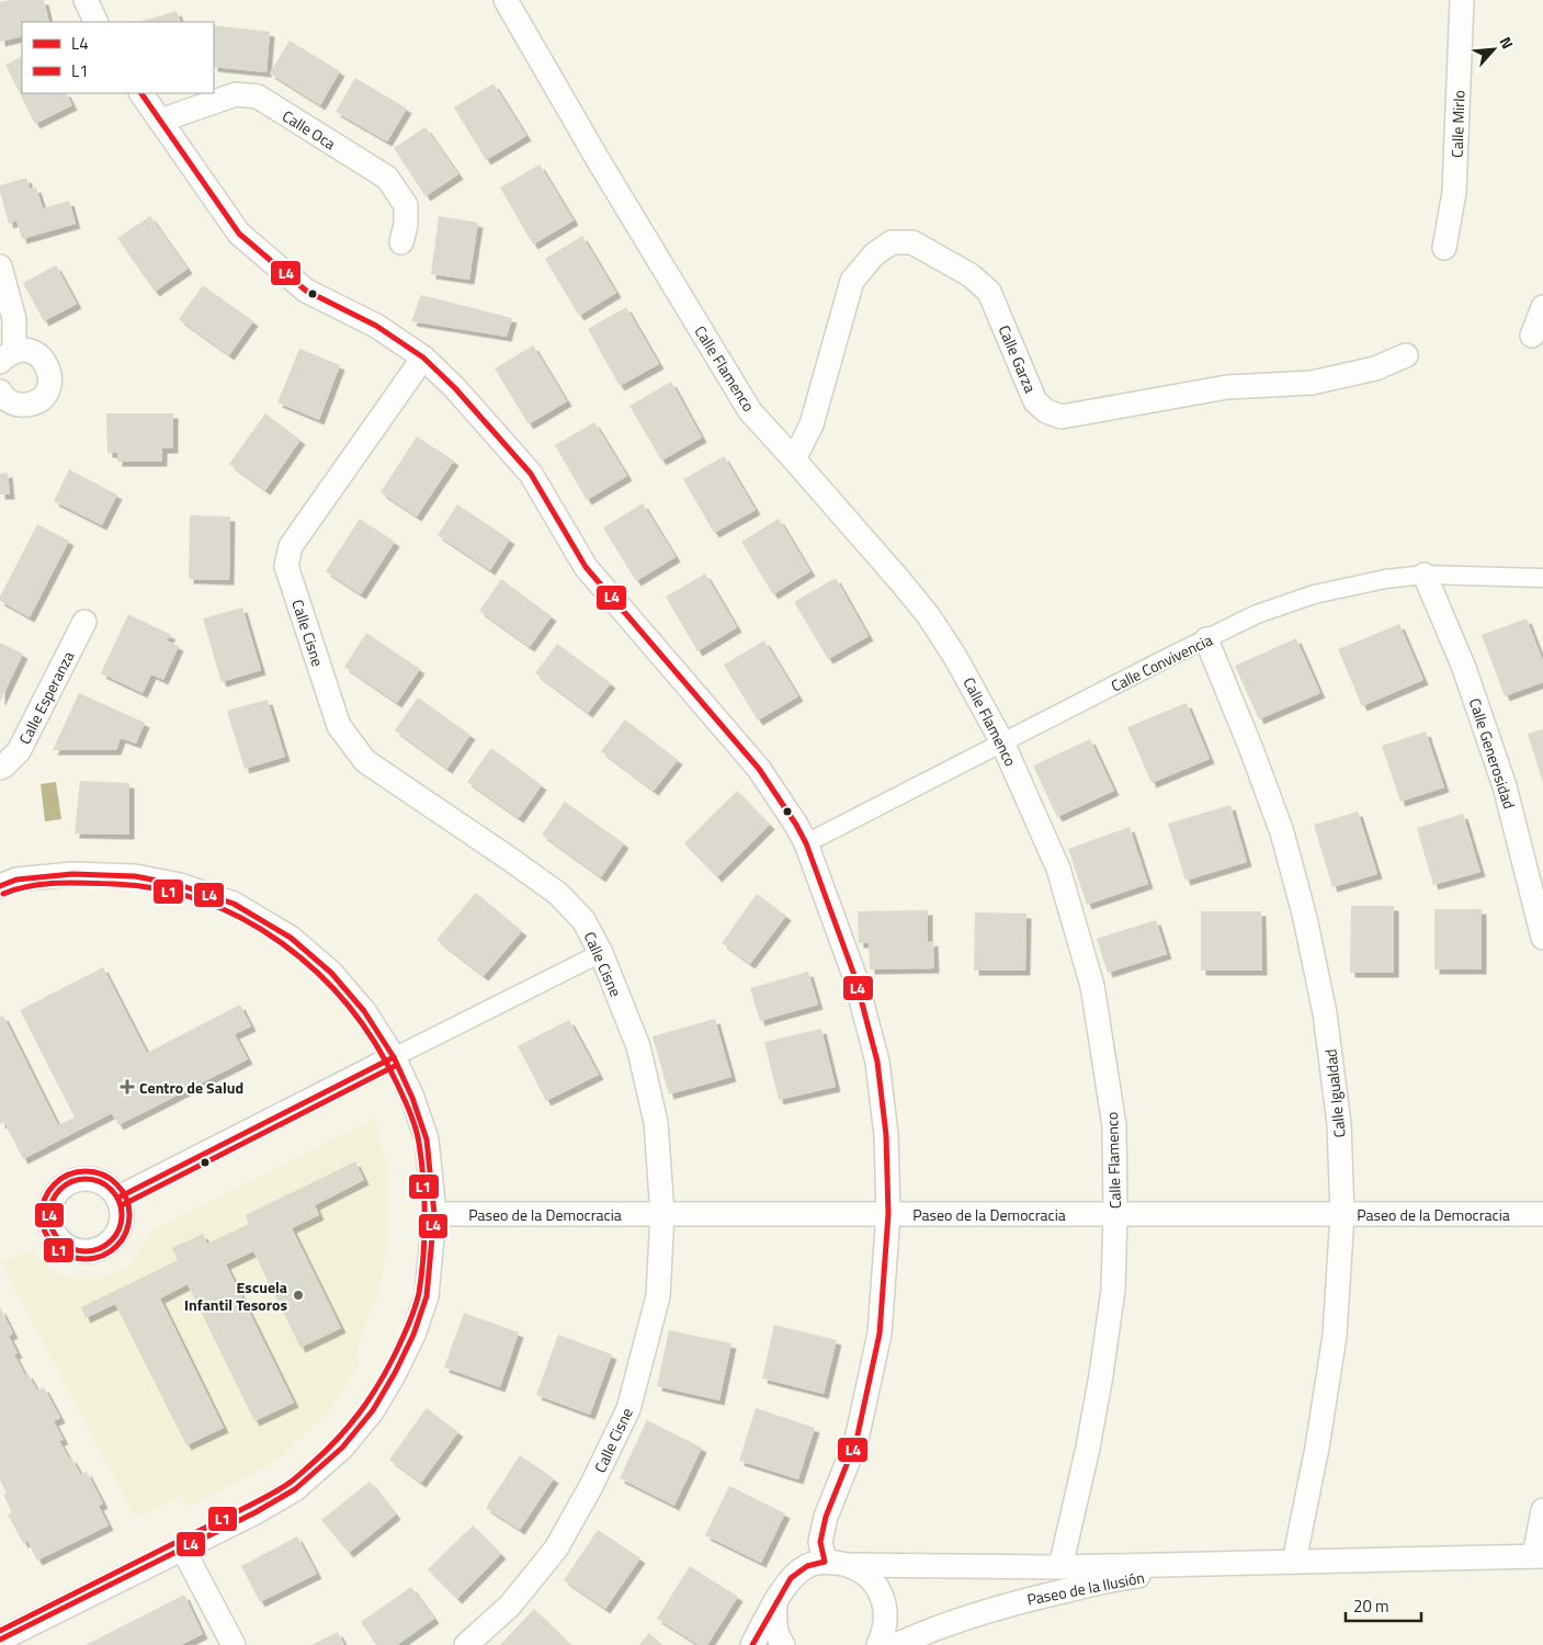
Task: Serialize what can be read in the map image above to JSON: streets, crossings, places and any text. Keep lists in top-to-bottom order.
{
  "streets": {
    "street": [
      "Calle Mirlo",
      "Calle Oca",
      "Calle Garza",
      "Calle Flamenco",
      "Calle Cisne",
      "Calle Convivencia",
      "Calle Esperanza",
      "Calle Generosidad",
      "Calle Igualdad",
      "Paseo de la Democracia",
      "Paseo de la Ilusión"
    ]
  },
  "crossings": [
    ["Calle Garza", "Calle Flamenco"],
    ["Calle Flamenco", "Calle Convivencia"],
    ["Calle Flamenco", "Paseo de la Democracia"],
    ["Calle Flamenco", "Paseo de la Ilusión"],
    ["Calle Cisne", "Paseo de la Democracia"],
    ["Calle Convivencia", "Calle Generosidad"],
    ["Calle Convivencia", "Calle Igualdad"],
    ["Calle Igualdad", "Paseo de la Democracia"],
    ["Calle Igualdad", "Paseo de la Ilusión"]
  ],
  "places": {
    "health": ["Centro de Salud"],
    "other": ["Escuela Infantil Tesoros"]
  },
  "lines": ["transit line L4", "transit line L1"],
  "legend": ["L4", "L1"],
  "scale_bar": "20 m",
  "north": "top right"
}
